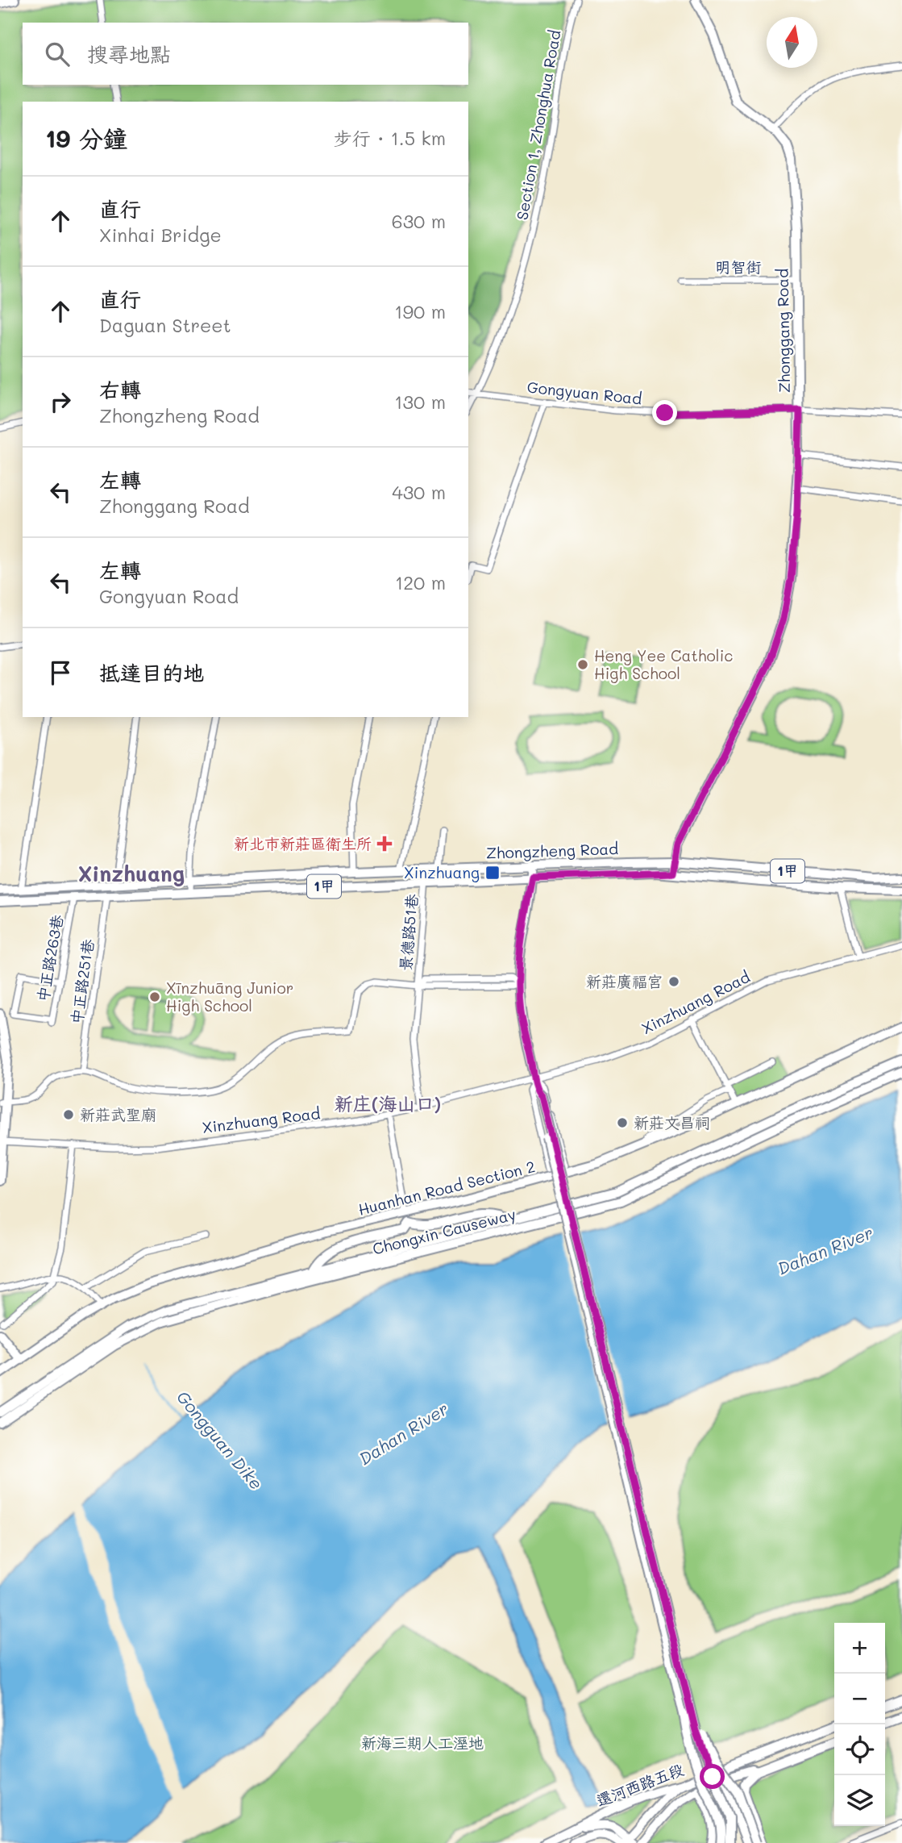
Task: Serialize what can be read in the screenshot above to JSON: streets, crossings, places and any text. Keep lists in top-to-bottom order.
{
  "streets": {
    "street": [
      "Section 1, Zhonghua Road",
      "明智街",
      "Zhonggang Road",
      "Gongyuan Road",
      "Zhongzheng Road",
      "1甲",
      "景德路51巷",
      "中正路263巷",
      "中正路251巷",
      "Xinzhuang Road",
      "Huanhan Road Section 2",
      "Chongxin Causeway",
      "還河西路五段"
    ]
  },
  "crossings": [
    ["Section 1, Zhonghua Road", "Gongyuan Road"],
    ["明智街", "Zhonggang Road"],
    ["Zhonggang Road", "Gongyuan Road"],
    ["Zhonggang Road", "Zhongzheng Road"],
    ["Zhongzheng Road", "景德路51巷"],
    ["Zhongzheng Road", "中正路263巷"],
    ["Zhongzheng Road", "中正路251巷"],
    ["景德路51巷", "Xinzhuang Road"]
  ],
  "districts": ["Xinzhuang", "新庄(海山口)"],
  "water": ["Dahan River", "Gongguan Dike"],
  "parks": ["新海三期人工溼地"],
  "places": {
    "other": [
      "Heng Yee Catholic High School",
      "新莊廣福宮",
      "Xīnzhuāng Junior High School",
      "新莊武聖廟",
      "新莊文昌祠"
    ],
    "health": ["新北市新莊區衛生所"],
    "transit": ["Xinzhuang"]
  },
  "north": "top",
  "page": {
    "search": "搜尋地點",
    "heading": ["19 分鐘", "步行 · 1.5 km"],
    "list": [
      ["直行", "Xinhai Bridge", "630 m"],
      ["直行", "Daguan Street", "190 m"],
      ["右轉", "Zhongzheng Road", "130 m"],
      ["左轉", "Zhonggang Road", "430 m"],
      ["左轉", "Gongyuan Road", "120 m"],
      "抵達目的地"
    ],
    "map_buttons": ["+", "−"]
  }
}
